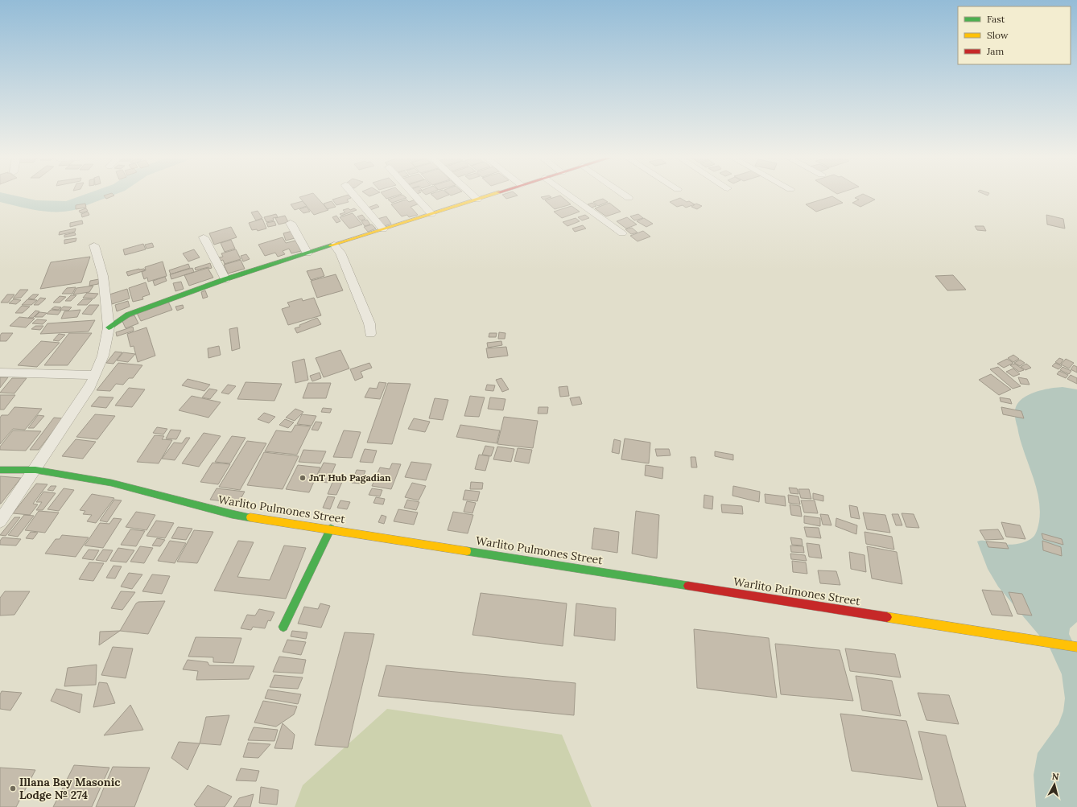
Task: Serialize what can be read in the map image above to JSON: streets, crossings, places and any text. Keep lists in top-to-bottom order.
{
  "streets": {
    "street": ["Warlito Pulmones Street"]
  },
  "places": ["JnT Hub Pagadian", "Illana Bay Masonic Lodge № 274"],
  "legend": ["Fast", "Slow", "Jam"],
  "north": "top"
}
